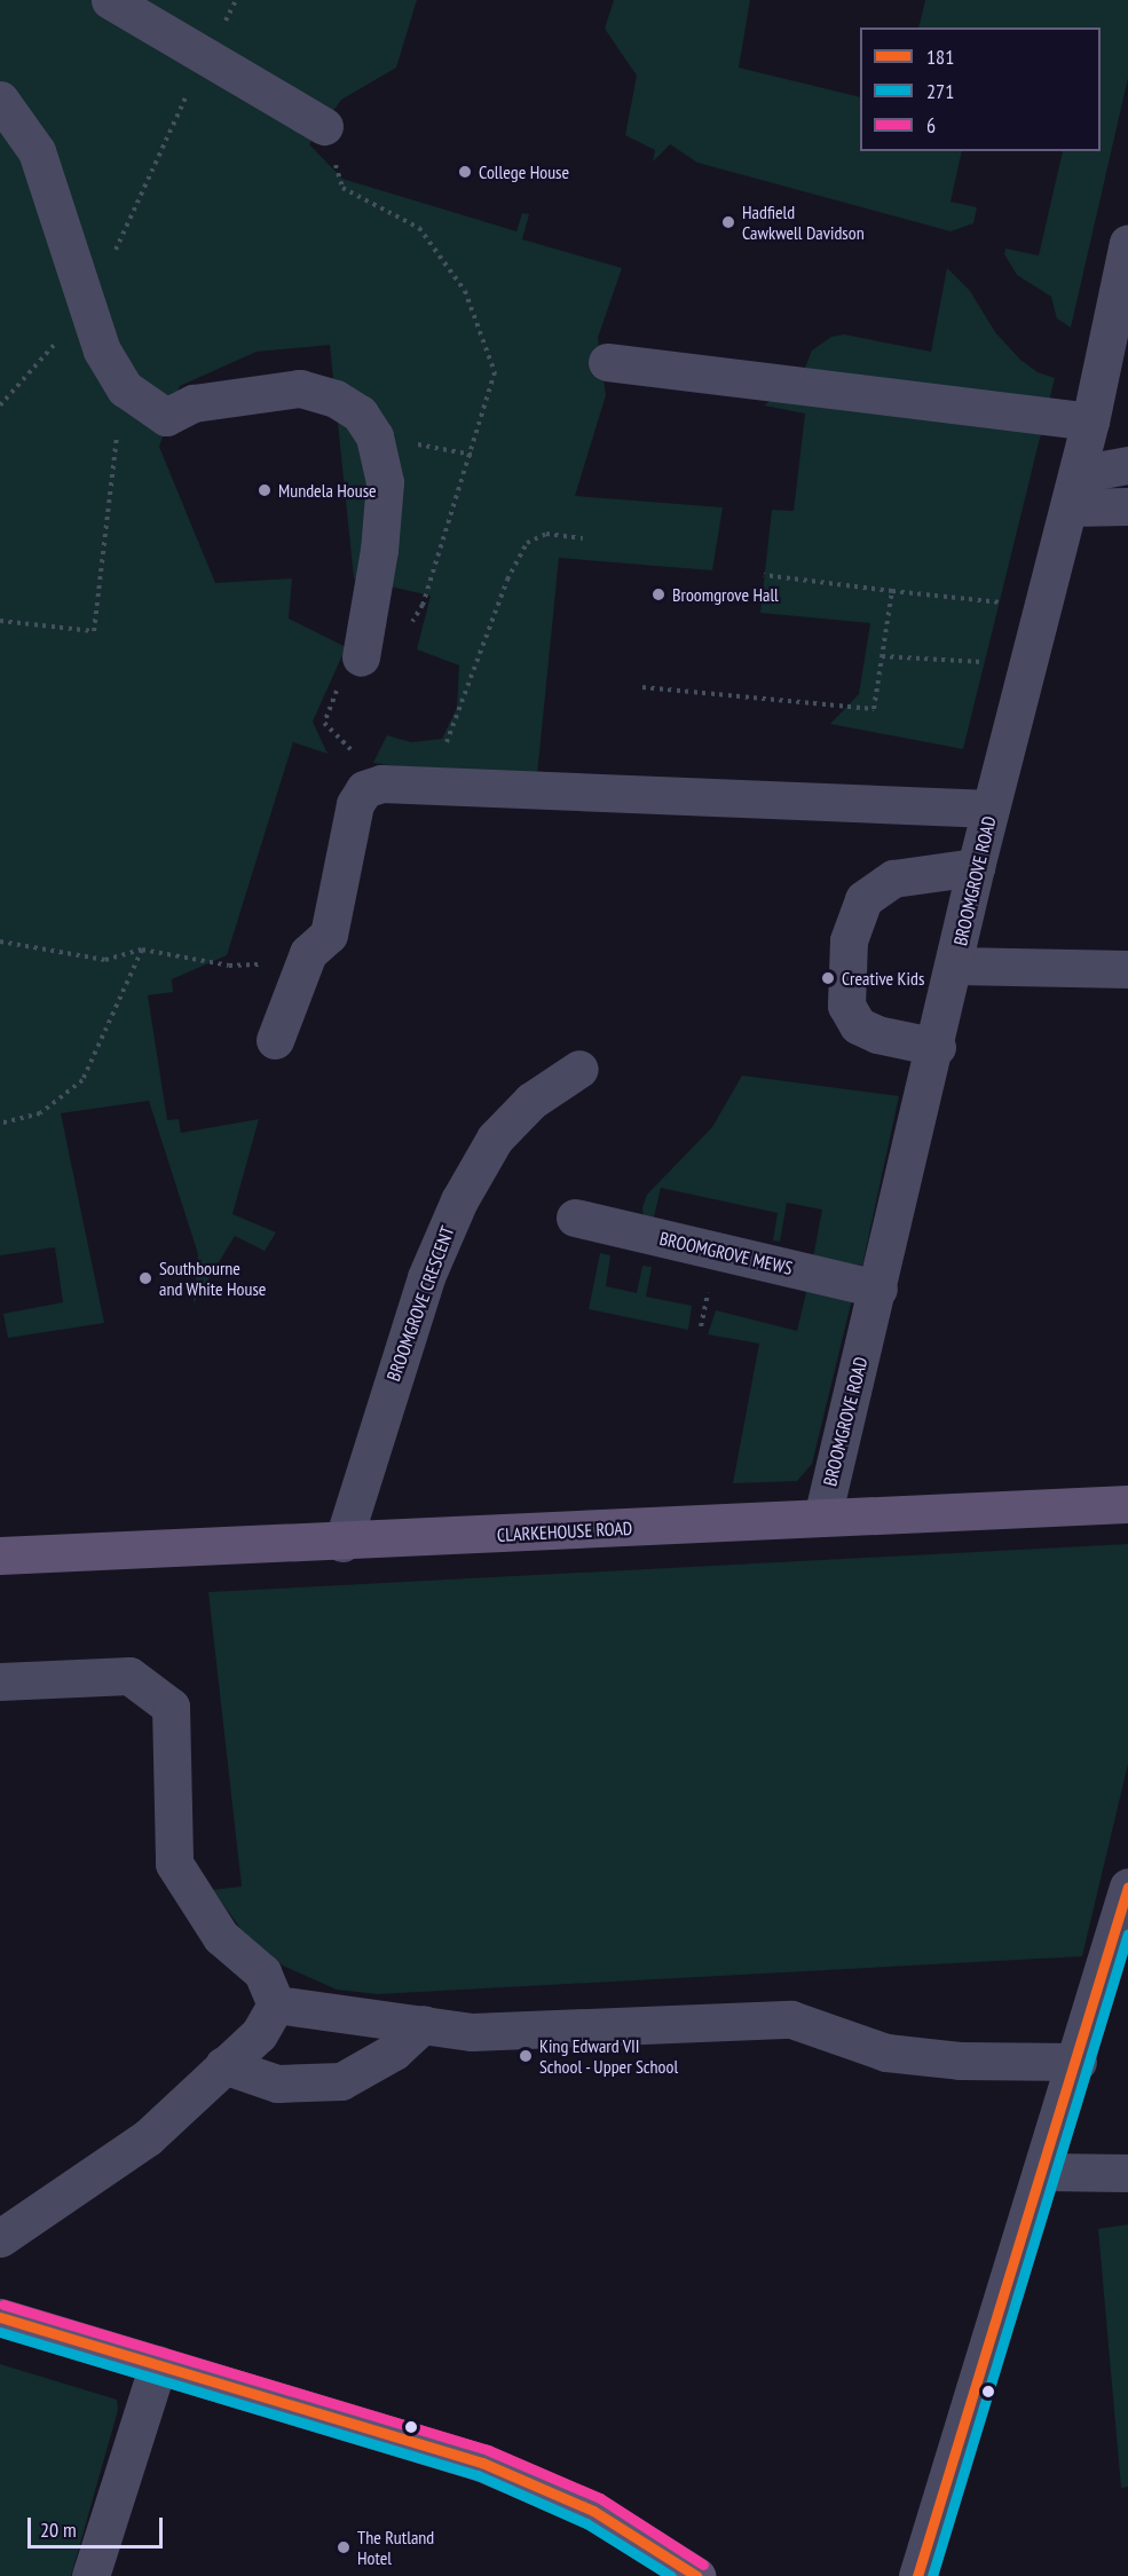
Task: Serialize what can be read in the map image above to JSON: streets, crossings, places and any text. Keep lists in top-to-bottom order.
{
  "streets": {
    "main road": ["CLARKEHOUSE ROAD"],
    "street": ["BROOMGROVE ROAD", "BROOMGROVE MEWS", "BROOMGROVE CRESCENT"]
  },
  "crossings": [
    ["BROOMGROVE ROAD", "BROOMGROVE MEWS"],
    ["BROOMGROVE ROAD", "CLARKEHOUSE ROAD"],
    ["BROOMGROVE CRESCENT", "CLARKEHOUSE ROAD"]
  ],
  "places": [
    "College House",
    "Hadfield Cawkwell Davidson",
    "Mundela House",
    "Broomgrove Hall",
    "Creative Kids",
    "Southbourne and White House",
    "King Edward VII School - Upper School",
    "The Rutland Hotel"
  ],
  "lines": ["transit line 181", "transit line 271", "transit line 6"],
  "legend": ["181", "271", "6"],
  "scale_bar": "20 m"
}
